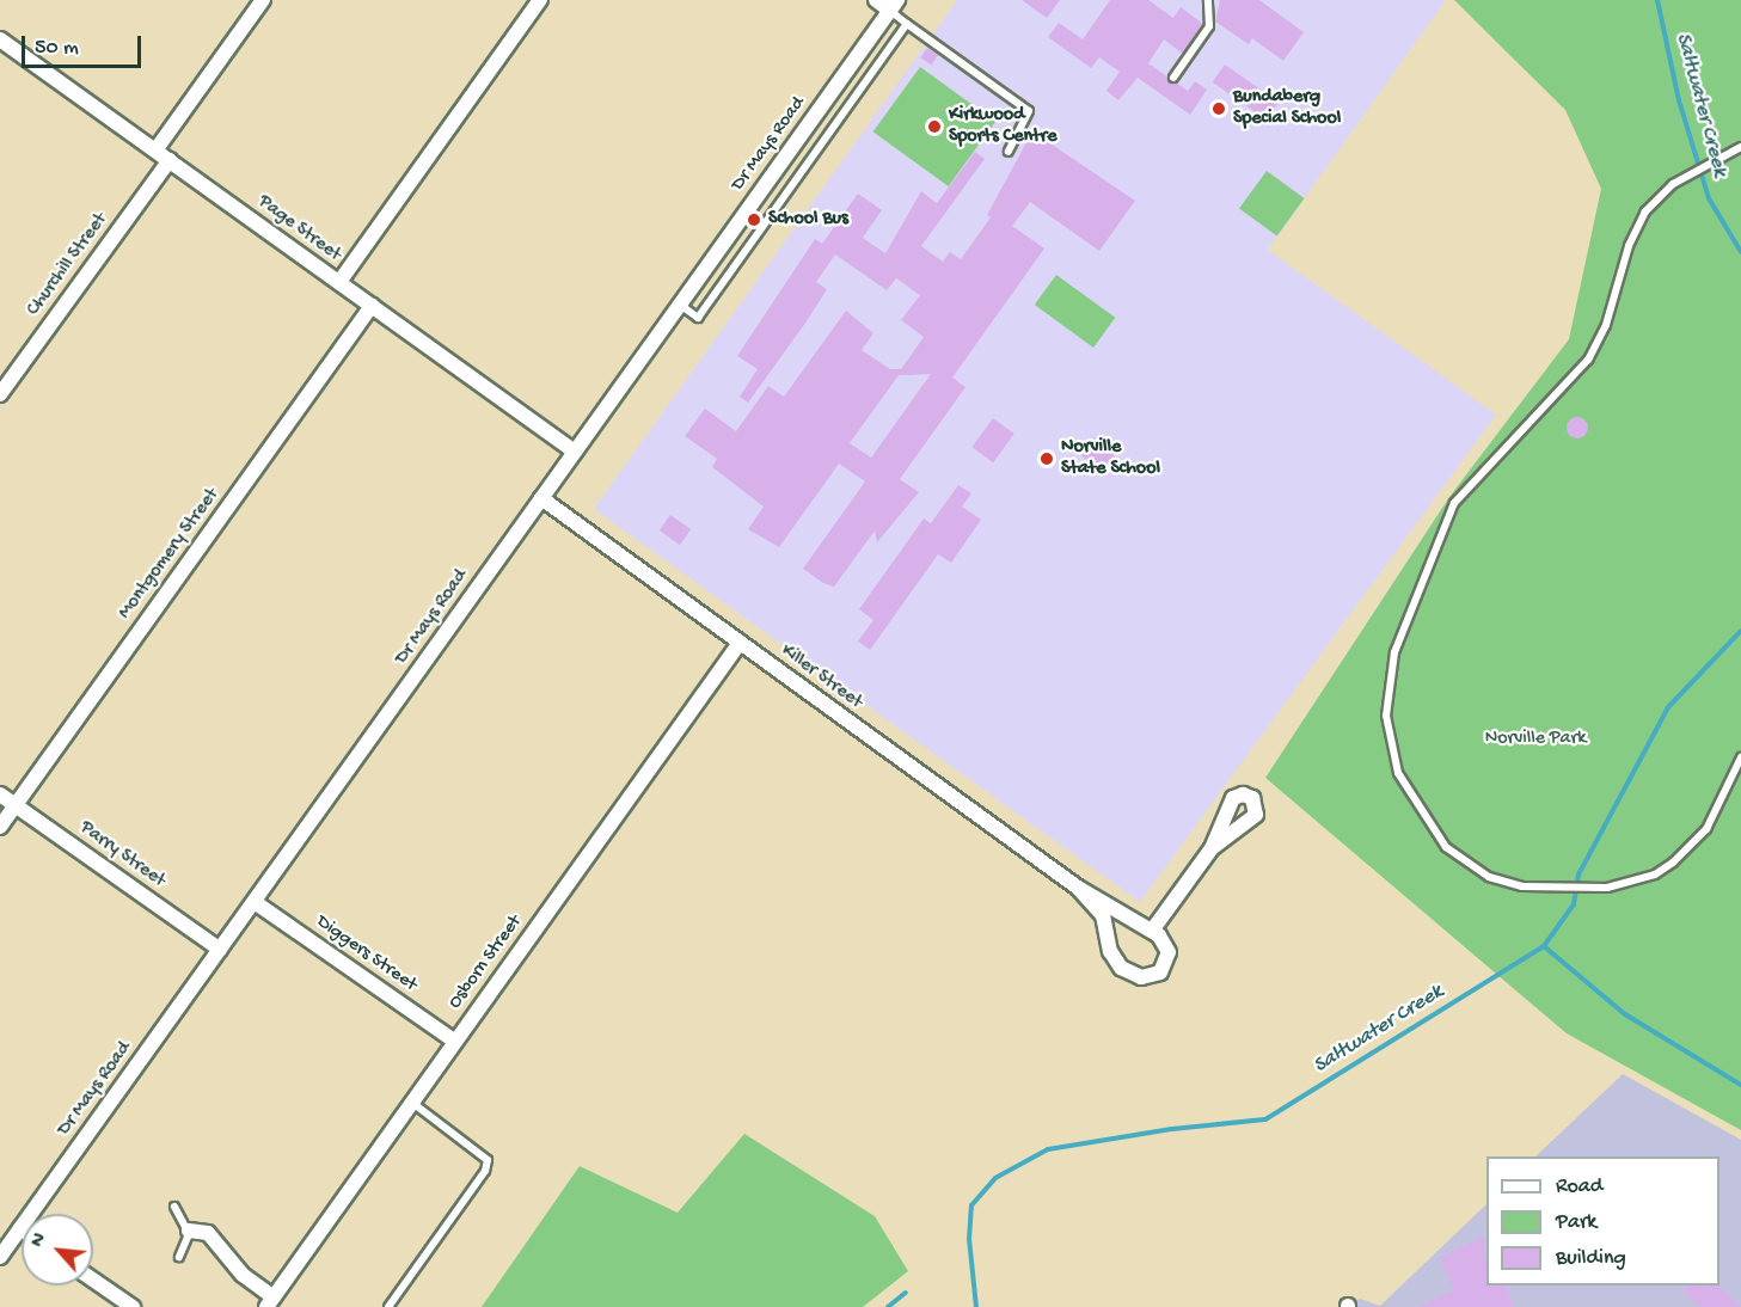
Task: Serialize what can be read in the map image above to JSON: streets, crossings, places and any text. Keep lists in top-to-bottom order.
{
  "streets": {
    "street": [
      "Dr Mays Road",
      "Page Street",
      "Churchill Street",
      "Montgomery Street",
      "Killer Street",
      "Parry Street",
      "Diggers Street",
      "Osborn Street"
    ]
  },
  "crossings": [
    ["Dr Mays Road", "Page Street"],
    ["Dr Mays Road", "Killer Street"],
    ["Dr Mays Road", "Parry Street"],
    ["Dr Mays Road", "Diggers Street"],
    ["Page Street", "Churchill Street"],
    ["Page Street", "Montgomery Street"],
    ["Montgomery Street", "Parry Street"],
    ["Killer Street", "Osborn Street"],
    ["Diggers Street", "Osborn Street"]
  ],
  "water": ["Saltwater Creek"],
  "parks": ["Norville Park"],
  "places": [
    "Bundaberg Special School",
    "Kirkwood Sports Centre",
    "School Bus",
    "Norville State School"
  ],
  "legend": ["Road", "Park", "Building"],
  "scale_bar": "50 m",
  "north": "top left"
}
